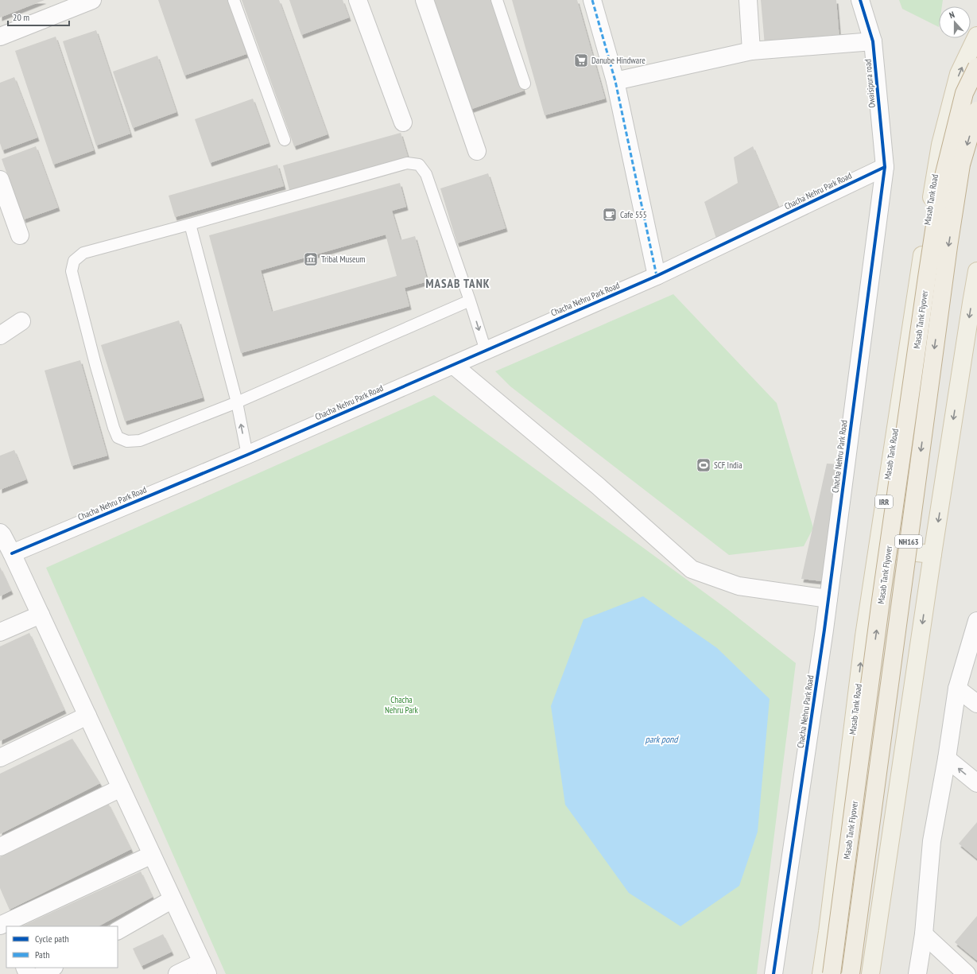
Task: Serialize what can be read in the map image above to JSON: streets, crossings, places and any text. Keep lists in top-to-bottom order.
{
  "streets": {
    "highway": ["Masab Tank Flyover", "NH163"],
    "main road": ["Masab Tank Road", "IRR"],
    "street": ["Owaisipura road", "Chacha Nehru Park Road"]
  },
  "crossings": [
    ["Owaisipura road", "Chacha Nehru Park Road"]
  ],
  "districts": ["MASAB TANK"],
  "water": ["park pond"],
  "parks": ["Chacha Nehru Park"],
  "places": {
    "supermarket": ["Danube Hindware"],
    "cafe": ["Cafe 555"],
    "museum": ["Tribal Museum"],
    "sports": ["SCF India"]
  },
  "legend": ["Cycle path", "Path"],
  "scale_bar": "20 m",
  "north": "top"
}
